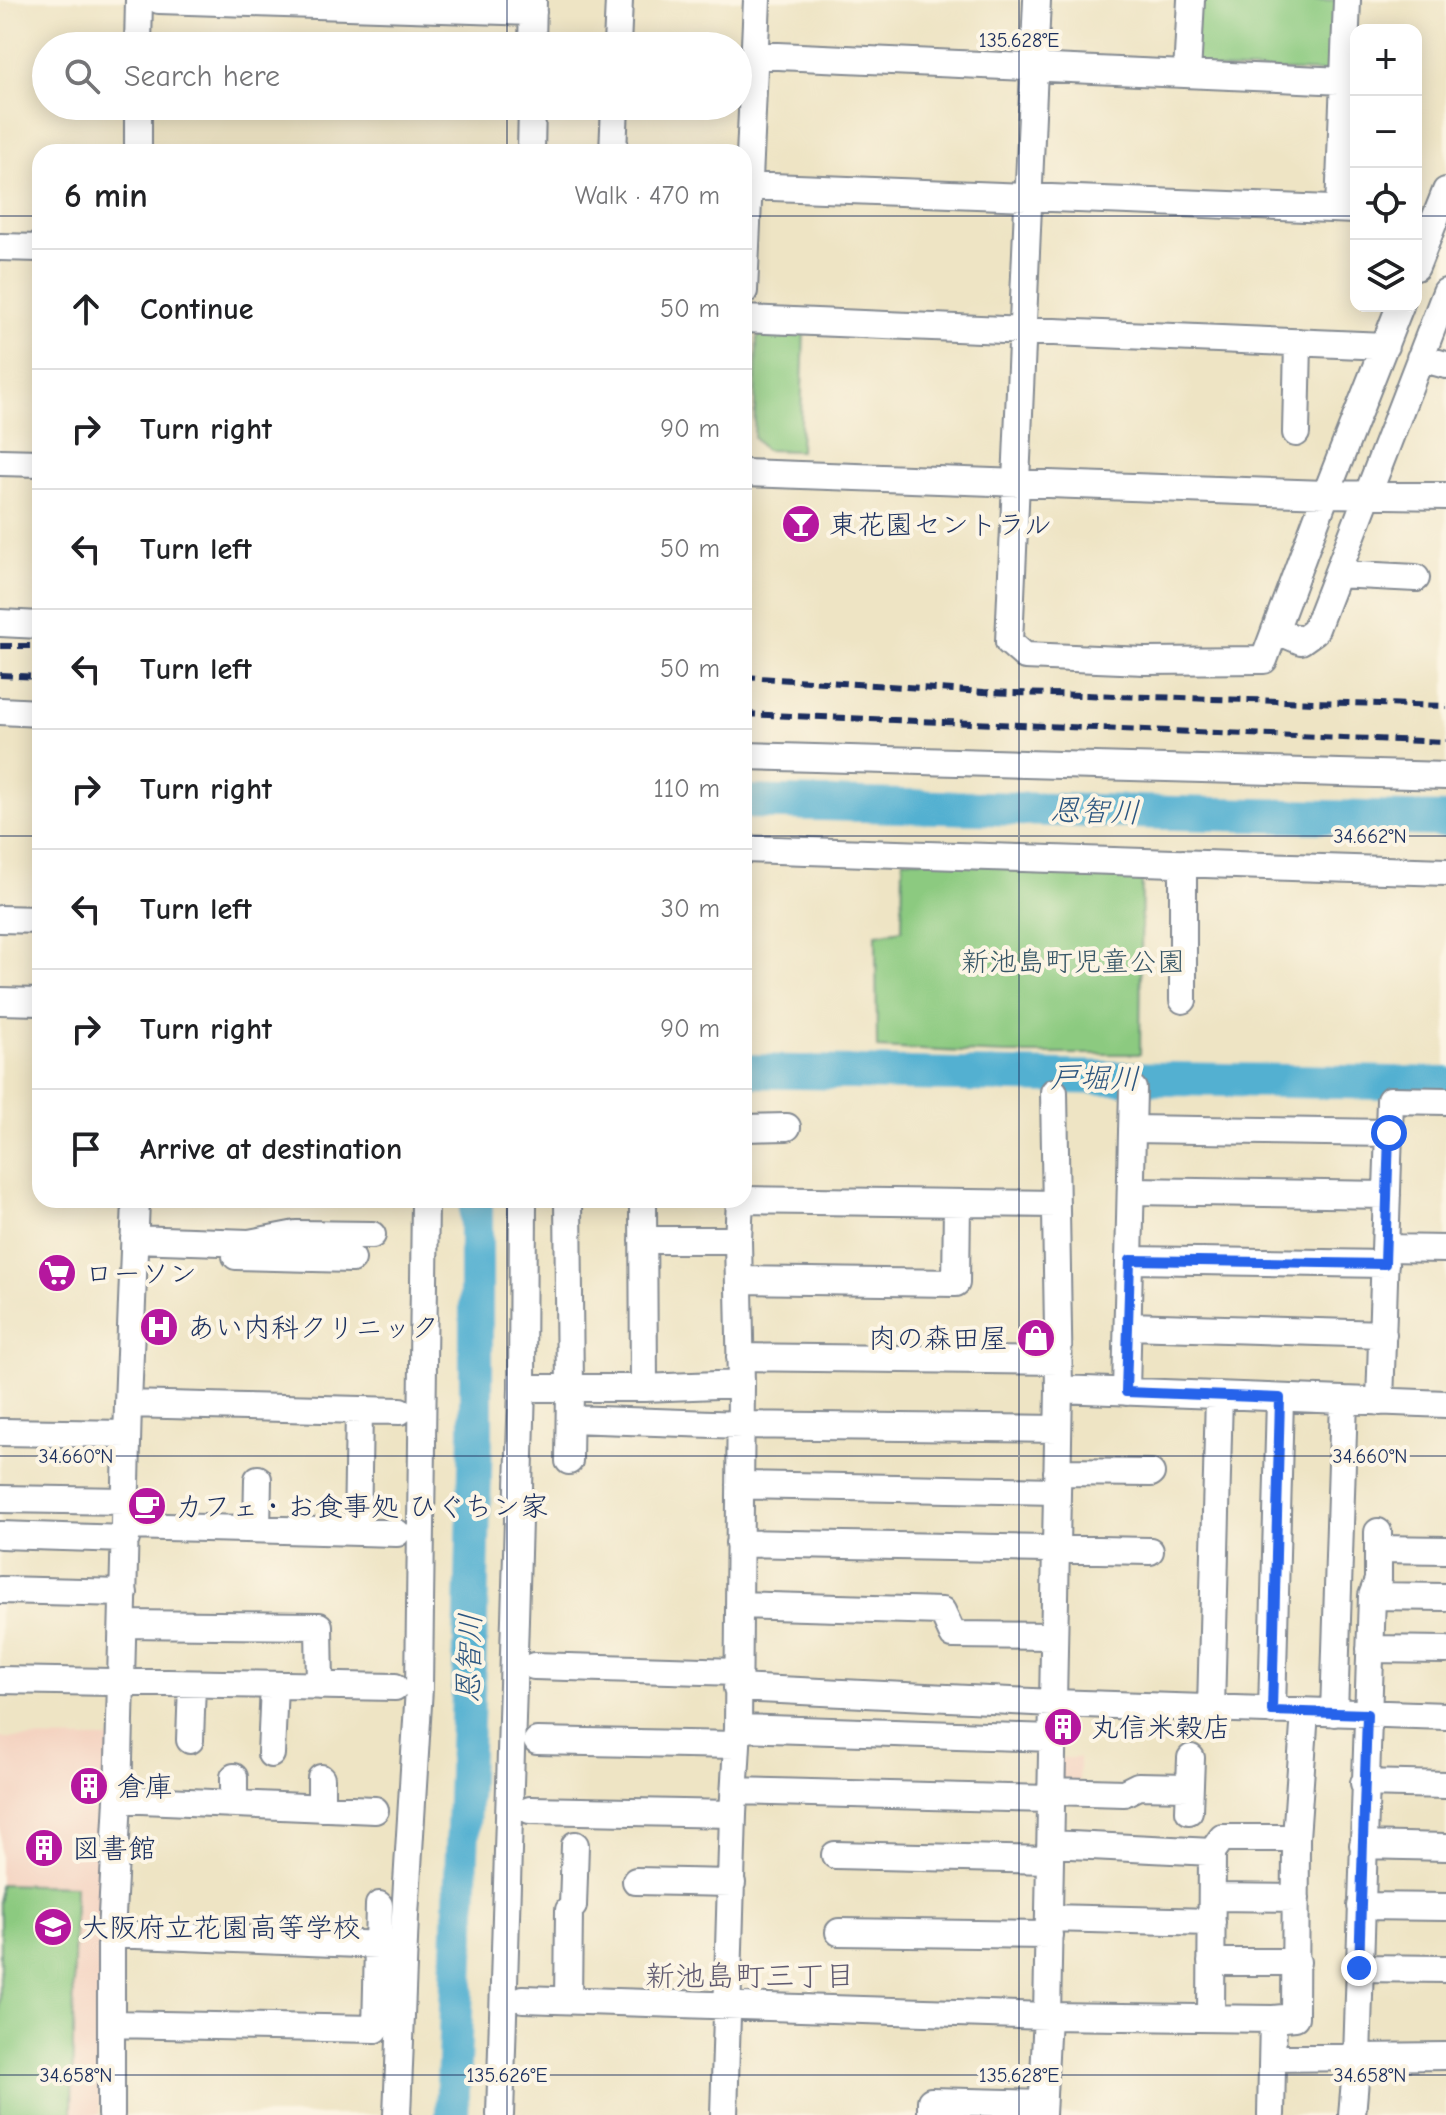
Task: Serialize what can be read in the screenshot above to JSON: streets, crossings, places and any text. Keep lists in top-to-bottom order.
{
  "districts": ["新池島町三丁目"],
  "water": ["恩智川", "戸堀川"],
  "parks": ["新池島町児童公園"],
  "places": {
    "bar": ["東花園セントラル"],
    "supermarket": ["ローソン"],
    "hospital": ["あい内科クリニック"],
    "shop": ["肉の森田屋"],
    "cafe": ["カフェ・お食事処 ひぐちン家"],
    "building": ["丸信米穀店", "倉庫", "図書館"],
    "school or university": ["大阪府立花園高等学校"]
  },
  "page": {
    "map_buttons": ["+", "−"],
    "search": "Search here",
    "heading": ["6 min", "Walk · 470 m"],
    "list": [
      ["Continue", "50 m"],
      ["Turn right", "90 m"],
      ["Turn left", "50 m"],
      ["Turn left", "50 m"],
      ["Turn right", "110 m"],
      ["Turn left", "30 m"],
      ["Turn right", "90 m"],
      "Arrive at destination"
    ]
  },
  "coordinates": [
    "135.628°E",
    "34.662°N",
    "34.660°N",
    "135.626°E",
    "34.658°N"
  ]
}
